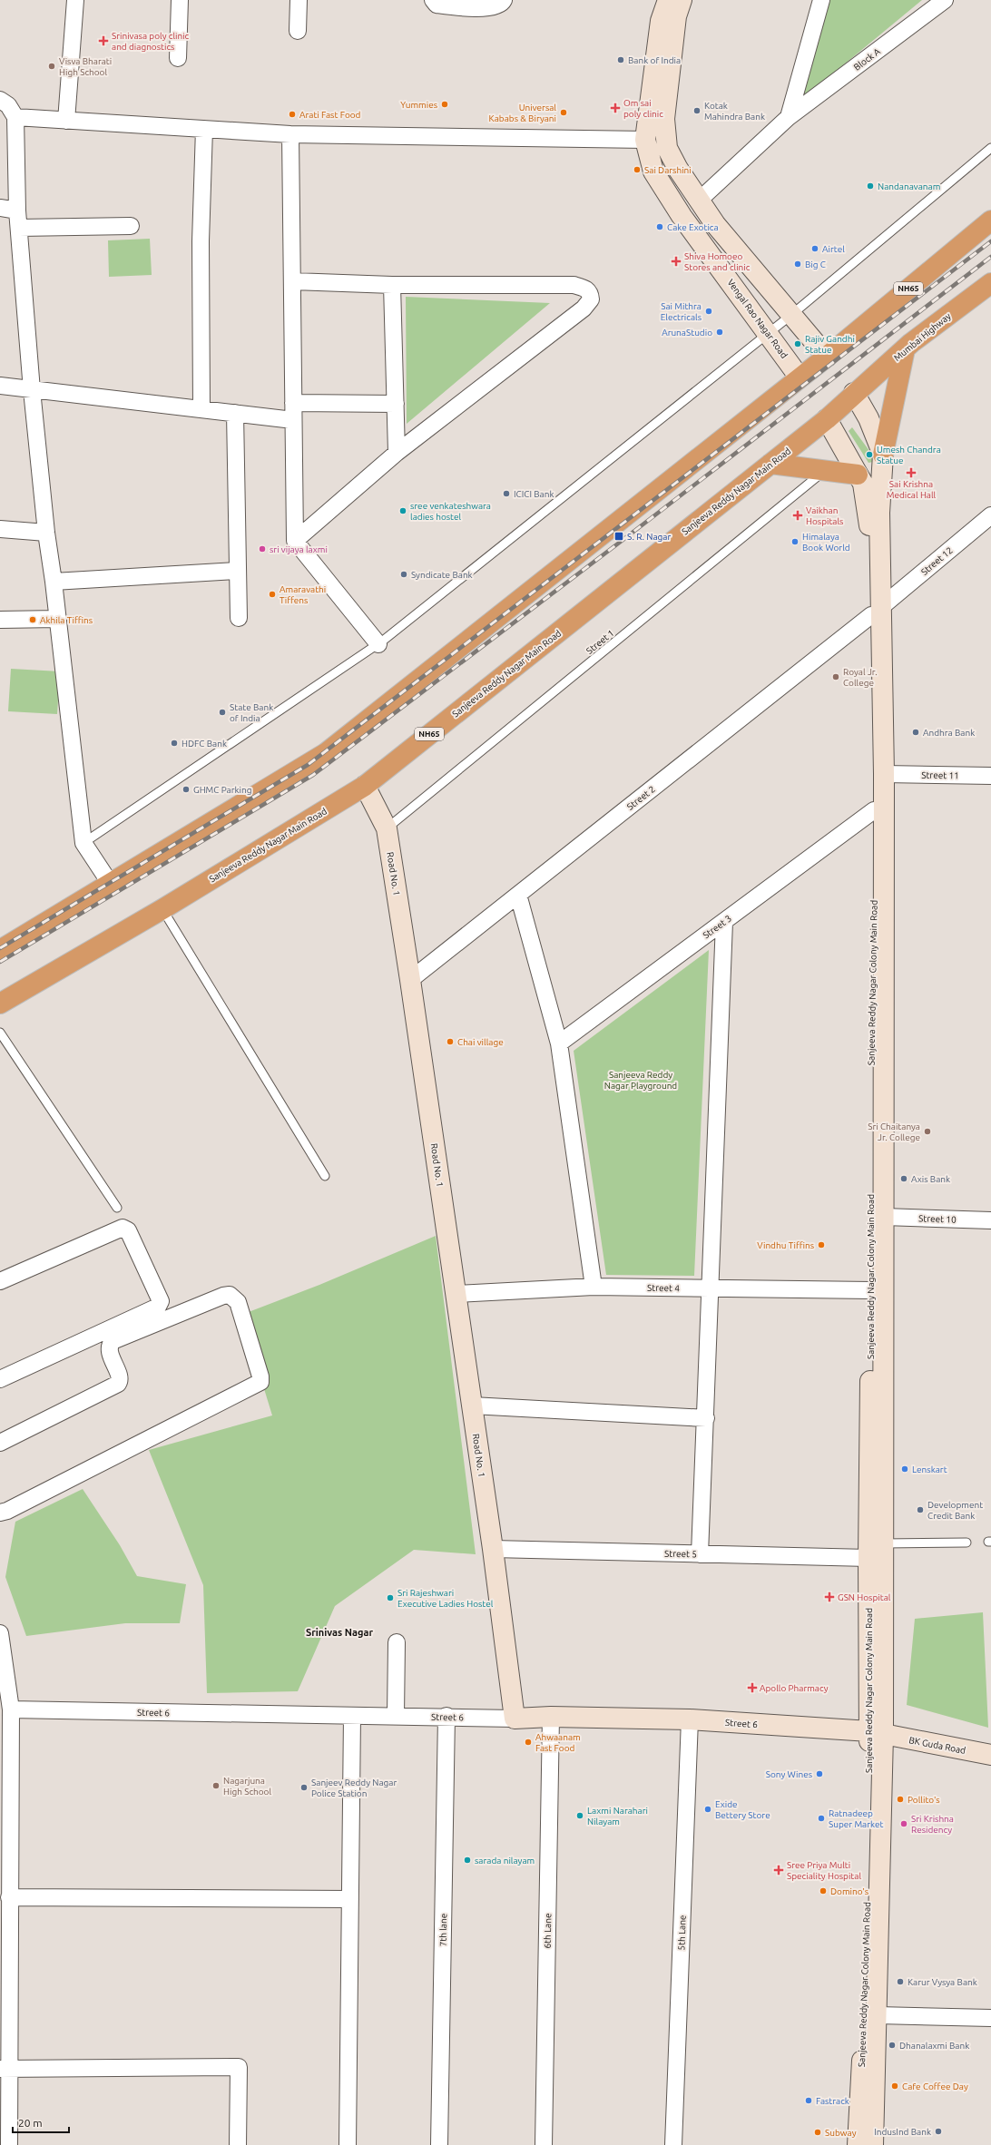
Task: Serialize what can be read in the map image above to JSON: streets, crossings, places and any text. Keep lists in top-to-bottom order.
{
  "streets": {
    "highway": ["NH65", "Mumbai Highway", "Sanjeeva Reddy Nagar Main Road"],
    "main road": [
      "Vengal Rao Nagar Road",
      "Road No. 1",
      "Sanjeeva Reddy Nagar Colony Main Road",
      "Street 6",
      "BK Guda Road"
    ],
    "street": [
      "Block A",
      "Street 12",
      "Street 11",
      "Street 2",
      "Street 3",
      "Street 10",
      "Street 4",
      "Street 5",
      "7th lane",
      "6th Lane",
      "5th Lane"
    ],
    "lane": ["Street 1"]
  },
  "crossings": [
    ["NH65", "Vengal Rao Nagar Road"],
    ["NH65", "Mumbai Highway"],
    ["NH65", "Sanjeeva Reddy Nagar Main Road"],
    ["NH65", "Sanjeeva Reddy Nagar Colony Main Road"],
    ["Sanjeeva Reddy Nagar Main Road", "Road No. 1"],
    ["Sanjeeva Reddy Nagar Main Road", "Sanjeeva Reddy Nagar Colony Main Road"],
    ["Street 12", "Street 2"],
    ["Street 12", "Sanjeeva Reddy Nagar Colony Main Road"],
    ["Street 1", "Road No. 1"],
    ["Street 11", "Sanjeeva Reddy Nagar Colony Main Road"],
    ["Street 2", "Road No. 1"],
    ["Street 2", "Sanjeeva Reddy Nagar Colony Main Road"],
    ["Road No. 1", "Street 4"],
    ["Road No. 1", "Street 5"],
    ["Road No. 1", "Street 6"],
    ["Street 3", "Sanjeeva Reddy Nagar Colony Main Road"],
    ["Sanjeeva Reddy Nagar Colony Main Road", "Street 10"],
    ["Sanjeeva Reddy Nagar Colony Main Road", "Street 4"],
    ["Sanjeeva Reddy Nagar Colony Main Road", "Street 5"],
    ["Sanjeeva Reddy Nagar Colony Main Road", "Street 6"],
    ["Sanjeeva Reddy Nagar Colony Main Road", "BK Guda Road"],
    ["Street 6", "BK Guda Road"],
    ["Street 6", "7th lane"],
    ["Street 6", "6th Lane"],
    ["Street 6", "5th Lane"]
  ],
  "districts": ["Srinivas Nagar"],
  "parks": ["Sanjeeva Reddy Nagar Playground"],
  "places": {
    "health": [
      "Srinivasa poly clinic and diagnostics",
      "Om sai poly clinic",
      "Shiva Homoeo Stores and clinic",
      "Sai Krishna Medical Hall",
      "Vaikhan Hospitals",
      "GSN Hospital",
      "Apollo Pharmacy",
      "Sree Priya Multi Speciality Hospital"
    ],
    "other": [
      "Bank of India",
      "Visva Bharati High School",
      "Yummies",
      "Kotak Mahindra Bank",
      "Universal Kababs & Biryani",
      "Arati Fast Food",
      "Sai Darshini",
      "Nandanavanam",
      "Cake Exotica",
      "Airtel",
      "Big C",
      "Sai Mithra Electricals",
      "ArunaStudio",
      "Rajiv Gandhi Statue",
      "Umesh Chandra Statue",
      "ICICI Bank",
      "sree venkateshwara ladies hostel",
      "Himalaya Book World",
      "sri vijaya laxmi",
      "Syndicate Bank",
      "Amaravathi Tiffens",
      "Akhila Tiffins",
      "Royal Jr. College",
      "State Bank of India",
      "Andhra Bank",
      "HDFC Bank",
      "GHMC Parking",
      "Chai village",
      "Sri Chaitanya Jr. College",
      "Axis Bank",
      "Vindhu Tiffins",
      "Lenskart",
      "Development Credit Bank",
      "Sri Rajeshwari Executive Ladies Hostel",
      "Ahwaanam Fast Food",
      "Sony Wines",
      "Nagarjuna High School",
      "Sanjeev Reddy Nagar Police Station",
      "Pollito's",
      "Exide Bettery Store",
      "Laxmi Narahari Nilayam",
      "Ratnadeep Super Market",
      "Sri Krishna Residency",
      "sarada nilayam",
      "Domino's",
      "Karur Vysya Bank",
      "Dhanalaxmi Bank",
      "Cafe Coffee Day",
      "Fastrack",
      "IndusInd Bank",
      "Subway"
    ],
    "transit": ["S. R. Nagar"]
  },
  "scale_bar": "20 m"
}
